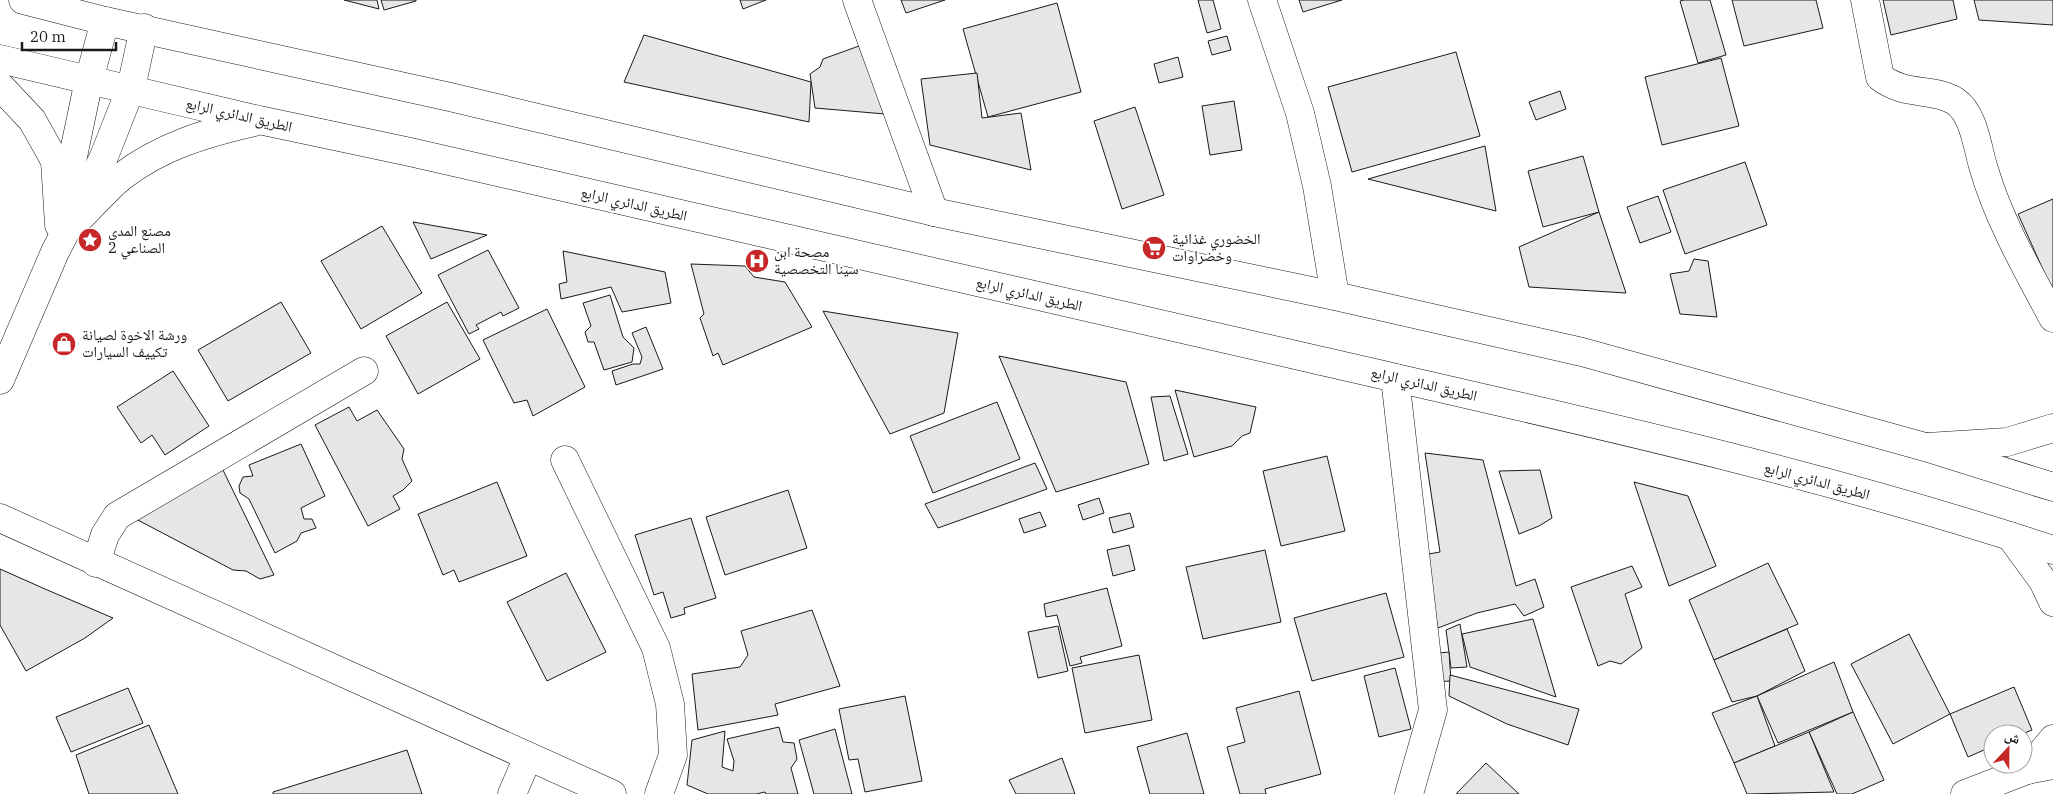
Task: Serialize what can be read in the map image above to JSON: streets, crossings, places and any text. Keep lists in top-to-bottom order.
{
  "streets": {
    "main road": ["الطريق الدائري الرابع"]
  },
  "places": {
    "place": ["مصنع المدى الصناعي 2"],
    "supermarket": ["الخضوري غذائية وخضراوات"],
    "hospital": ["مصحة ابن سينا التخصصية"],
    "shop": ["ورشة الاخوة لصيانة تكييف السيارات"]
  },
  "scale_bar": "20 m",
  "north": "top"
}
